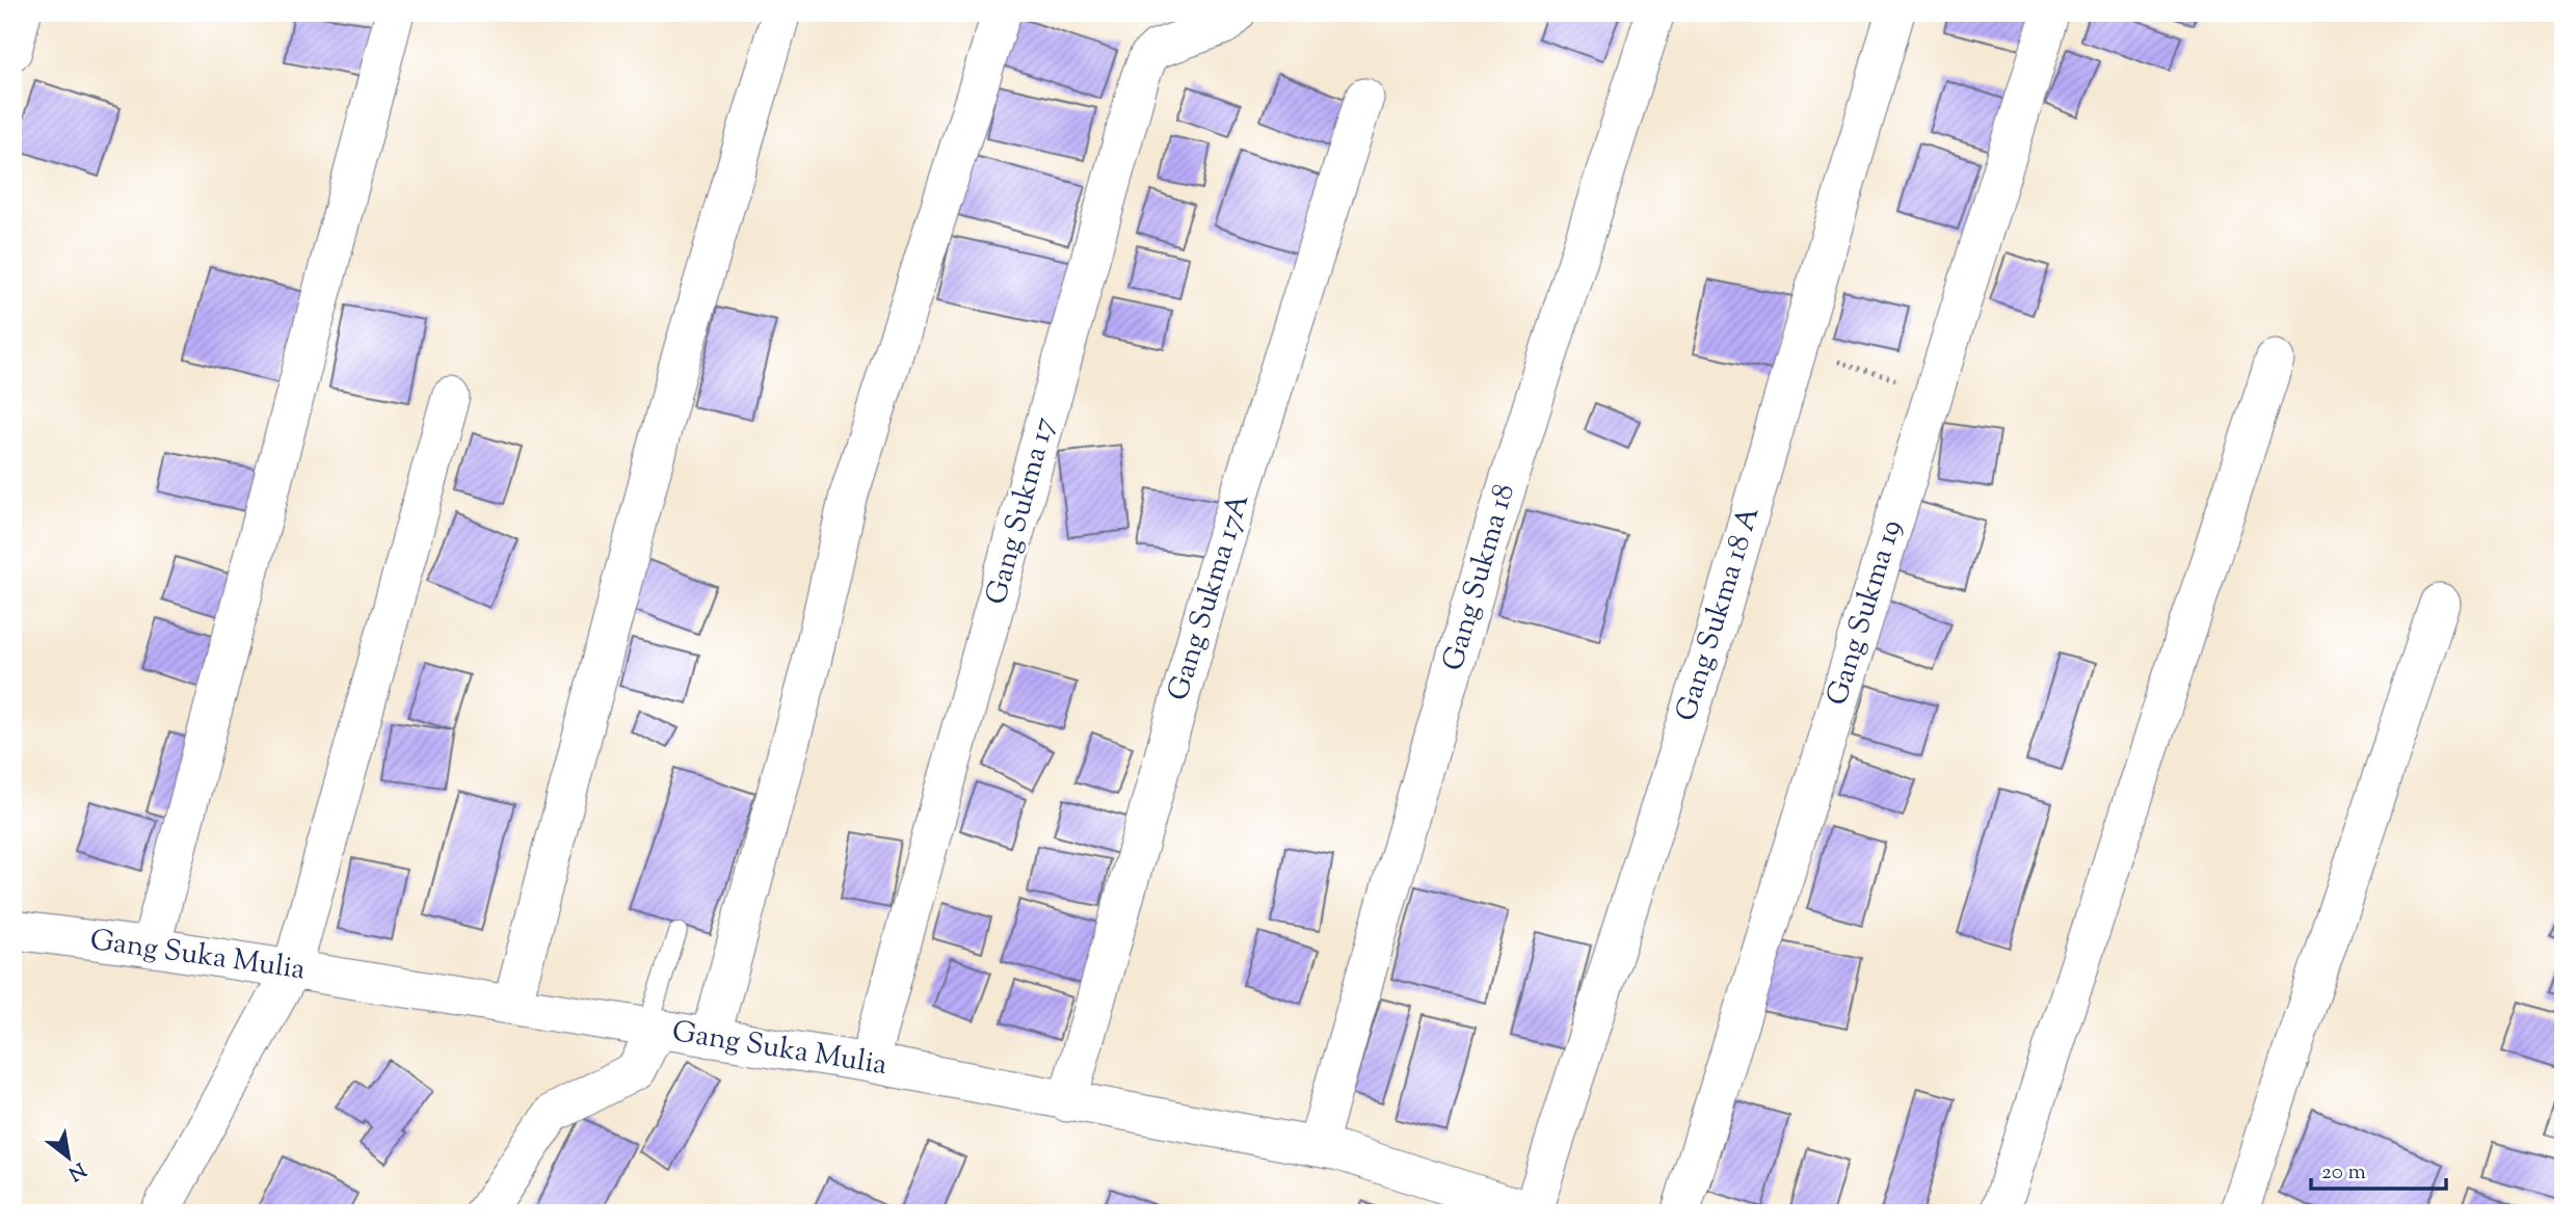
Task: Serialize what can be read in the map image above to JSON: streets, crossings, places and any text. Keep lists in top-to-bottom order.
{
  "streets": {
    "street": [
      "Gang Sukma 17",
      "Gang Sukma 18",
      "Gang Sukma 17A",
      "Gang Sukma 19",
      "Gang Sukma 18 A",
      "Gang Suka Mulia"
    ]
  },
  "crossings": [
    ["Gang Sukma 17", "Gang Suka Mulia"],
    ["Gang Sukma 18", "Gang Suka Mulia"],
    ["Gang Sukma 17A", "Gang Suka Mulia"],
    ["Gang Sukma 18 A", "Gang Suka Mulia"]
  ],
  "scale_bar": "20 m",
  "north": "bottom right"
}
